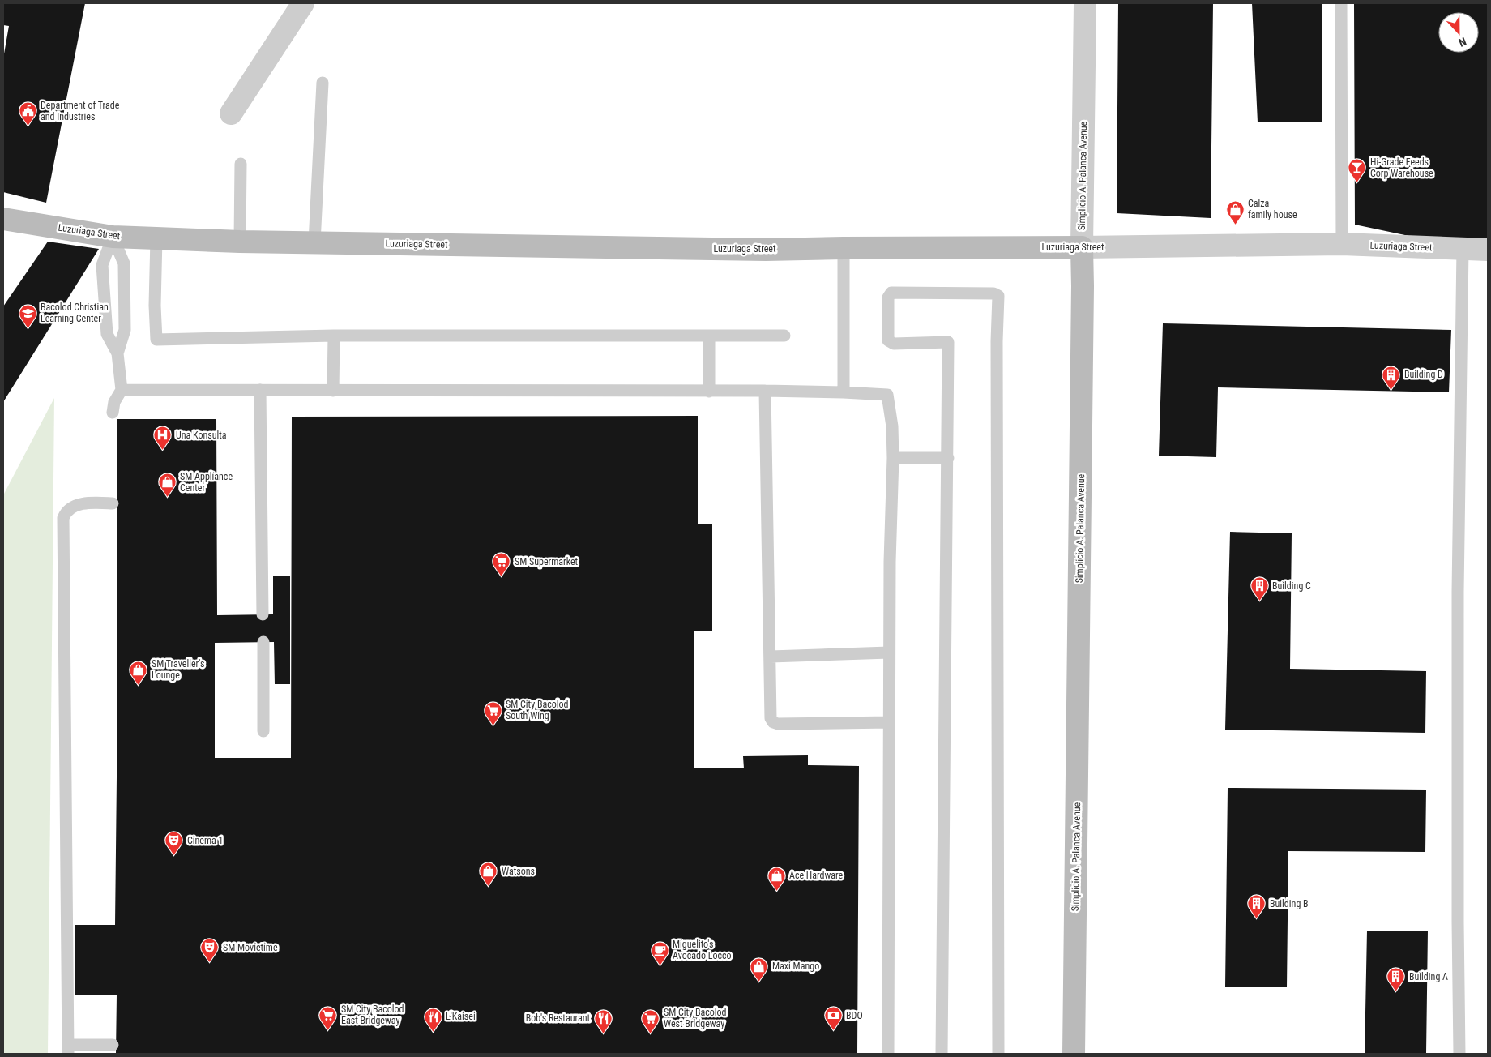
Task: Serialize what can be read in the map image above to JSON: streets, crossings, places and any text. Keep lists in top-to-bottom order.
{
  "streets": {
    "street": ["Simplicio A. Palanca Avenue", "Luzuriaga Street"]
  },
  "crossings": [
    ["Simplicio A. Palanca Avenue", "Luzuriaga Street"]
  ],
  "places": {
    "public building": ["Department of Trade and Industries"],
    "bar": ["Hi-Grade Feeds Corp Warehouse"],
    "shop": [
      "Calza family house",
      "SM Appliance Center",
      "SM Traveller's Lounge",
      "Watsons",
      "Ace Hardware",
      "Maxi Mango"
    ],
    "school or university": ["Bacolod Christian Learning Center"],
    "building": [
      "Building D",
      "Building C",
      "Building B",
      "Building A"
    ],
    "hospital": ["Una Konsulta"],
    "supermarket": [
      "SM Supermarket",
      "SM City Bacolod South Wing",
      "SM City Bacolod East Bridgeway",
      "SM City Bacolod West Bridgeway"
    ],
    "theatre": ["Cinema 1", "SM Movietime"],
    "cafe": ["Miguelito's Avocado Locco"],
    "bank": ["BDO"],
    "restaurant": ["L'Kaisei", "Bob's Restaurant"]
  },
  "north": "bottom"
}
